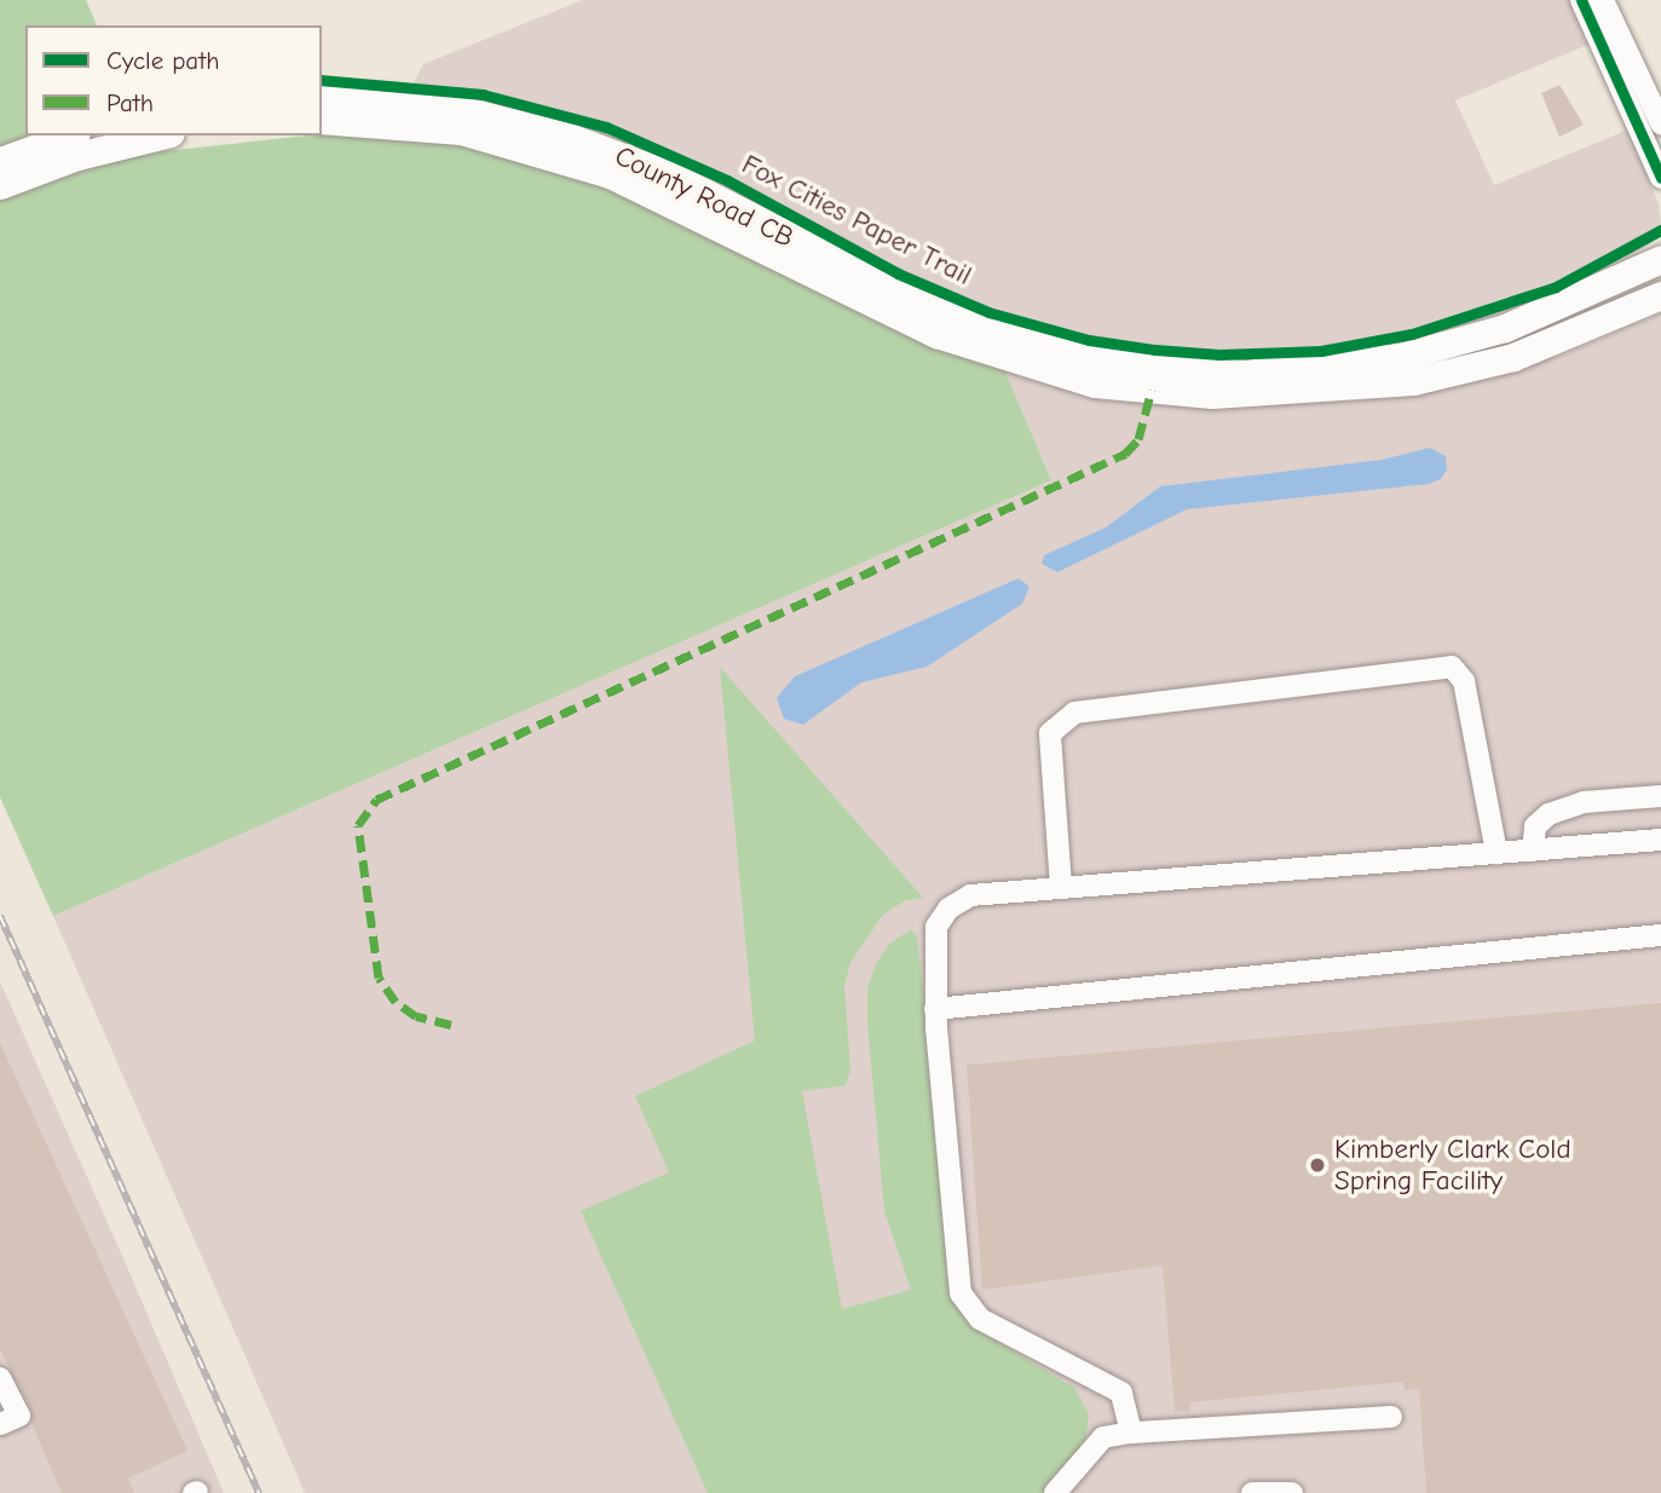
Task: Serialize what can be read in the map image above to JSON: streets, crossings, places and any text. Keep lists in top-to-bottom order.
{
  "streets": {
    "main road": ["County Road CB"],
    "cycle path": ["Fox Cities Paper Trail"]
  },
  "places": ["Kimberly Clark Cold Spring Facility"],
  "legend": ["Cycle path", "Path"]
}
